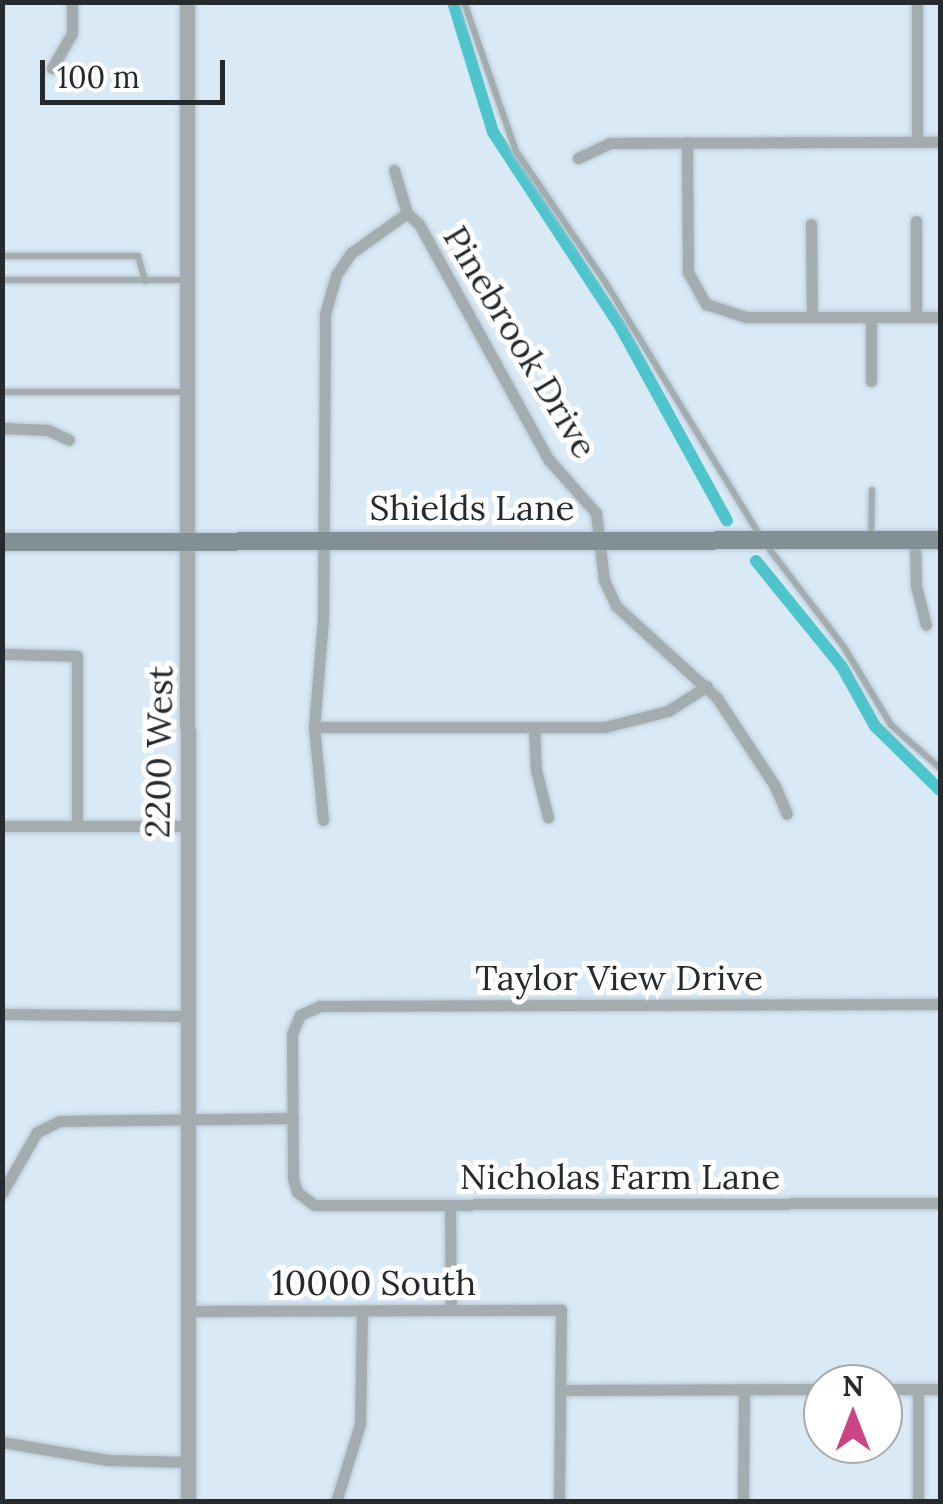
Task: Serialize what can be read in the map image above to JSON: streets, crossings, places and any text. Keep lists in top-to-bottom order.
{
  "streets": {
    "main road": ["Shields Lane"],
    "street": [
      "Pinebrook Drive",
      "2200 West",
      "Taylor View Drive",
      "Nicholas Farm Lane",
      "10000 South"
    ]
  },
  "crossings": [
    ["Pinebrook Drive", "Shields Lane"],
    ["Shields Lane", "2200 West"],
    ["2200 West", "10000 South"],
    ["Taylor View Drive", "Nicholas Farm Lane"]
  ],
  "scale_bar": "100 m",
  "north": "top"
}
